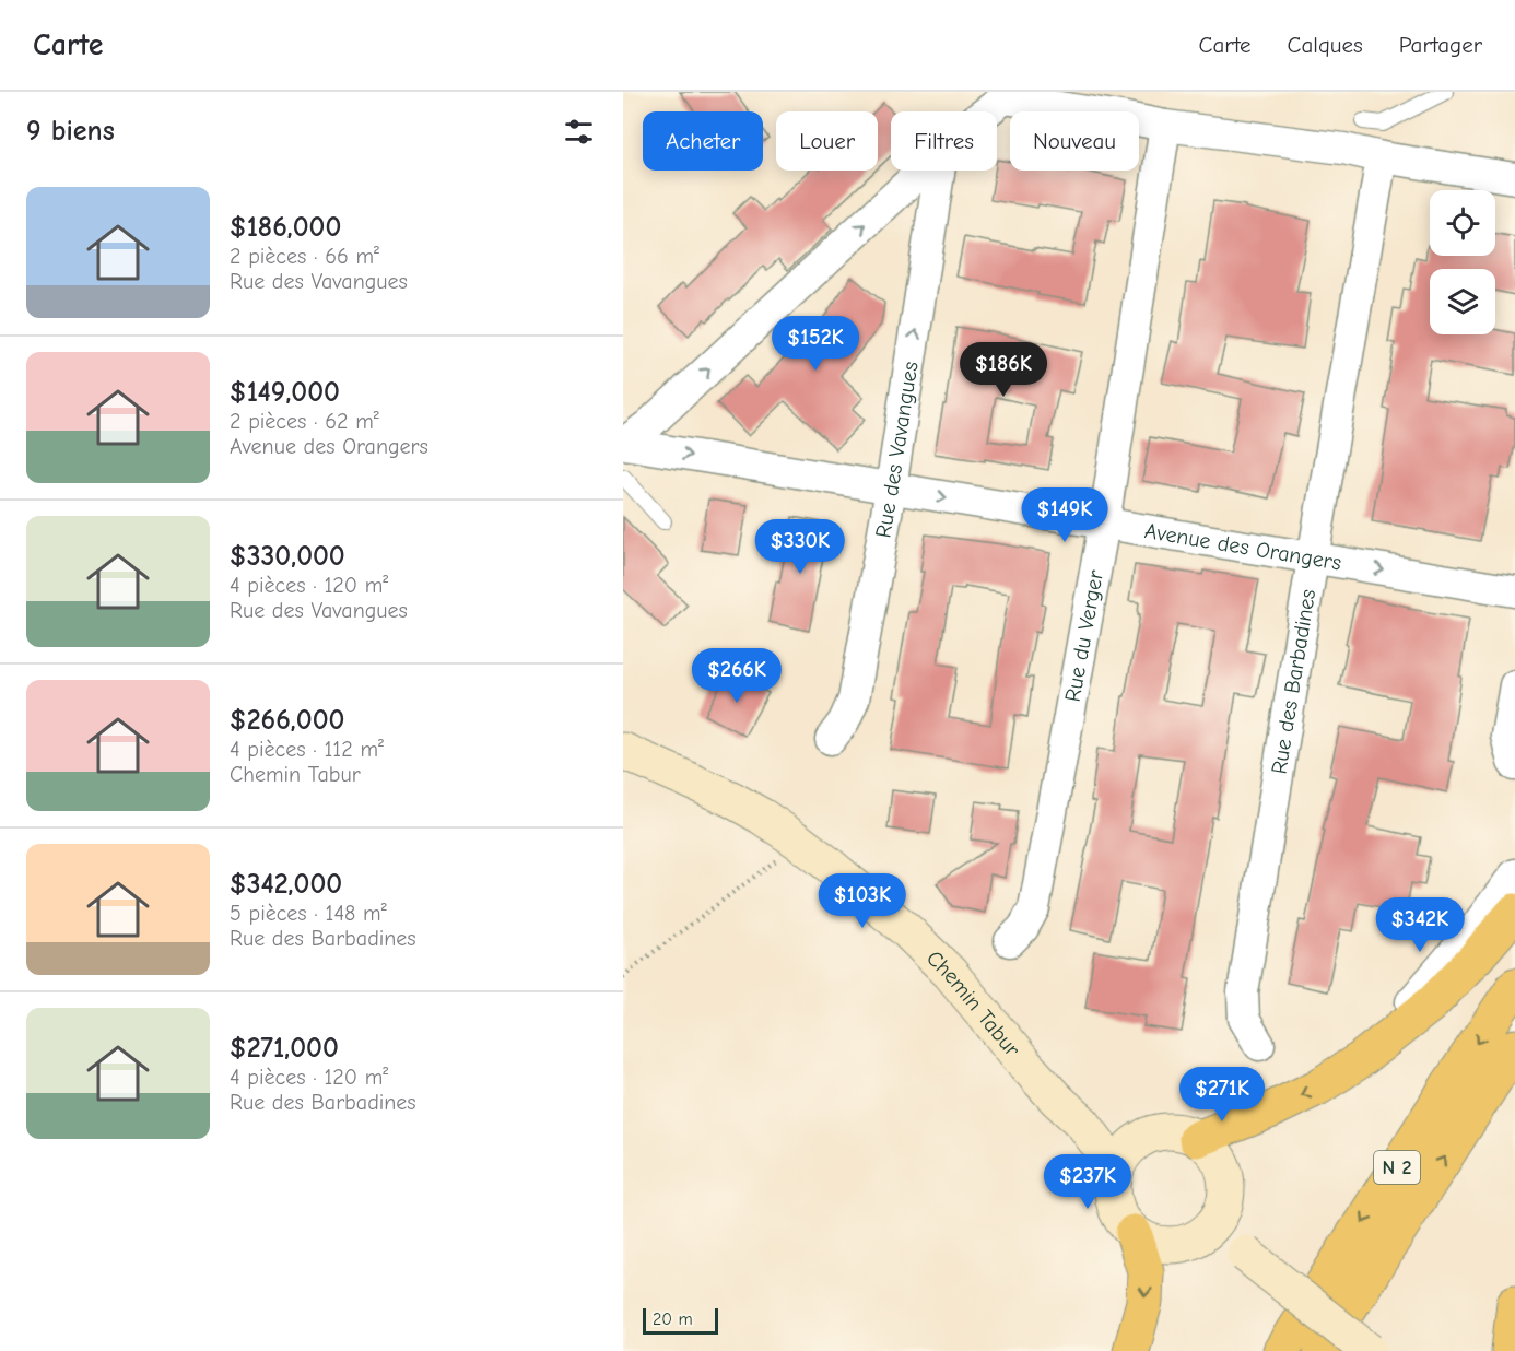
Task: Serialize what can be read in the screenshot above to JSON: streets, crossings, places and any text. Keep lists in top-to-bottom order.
{
  "streets": {
    "highway": ["N 2"],
    "main road": ["Chemin Tabur"],
    "street": [
      "Rue des Vavangues",
      "Avenue des Orangers",
      "Rue du Verger",
      "Rue des Barbadines"
    ]
  },
  "crossings": [
    ["Rue des Vavangues", "Avenue des Orangers"],
    ["Avenue des Orangers", "Rue du Verger"],
    ["Avenue des Orangers", "Rue des Barbadines"]
  ],
  "one_way": ["Rue des Vavangues", "Avenue des Orangers"],
  "scale_bar": "20 m",
  "page": {
    "header": "Carte",
    "nav": ["Carte", "Calques", "Partager"],
    "heading": "9 biens",
    "chip": [
      "Acheter",
      "Louer",
      "Filtres",
      "Nouveau"
    ],
    "list": [
      {
        "name": "$186,000",
        "note": "2 pièces · 66 m² · Rue des Vavangues"
      },
      {
        "name": "$149,000",
        "note": "2 pièces · 62 m² · Avenue des Orangers"
      },
      {
        "name": "$330,000",
        "note": "4 pièces · 120 m² · Rue des Vavangues"
      },
      {
        "name": "$266,000",
        "note": "4 pièces · 112 m² · Chemin Tabur"
      },
      {
        "name": "$342,000",
        "note": "5 pièces · 148 m² · Rue des Barbadines"
      },
      {
        "name": "$271,000",
        "note": "4 pièces · 120 m² · Rue des Barbadines"
      }
    ],
    "price": [
      "$152K",
      "$186K",
      "$149K",
      "$330K",
      "$266K",
      "$103K",
      "$342K",
      "$271K",
      "$237K"
    ],
    "scale": "20 m"
  }
}
